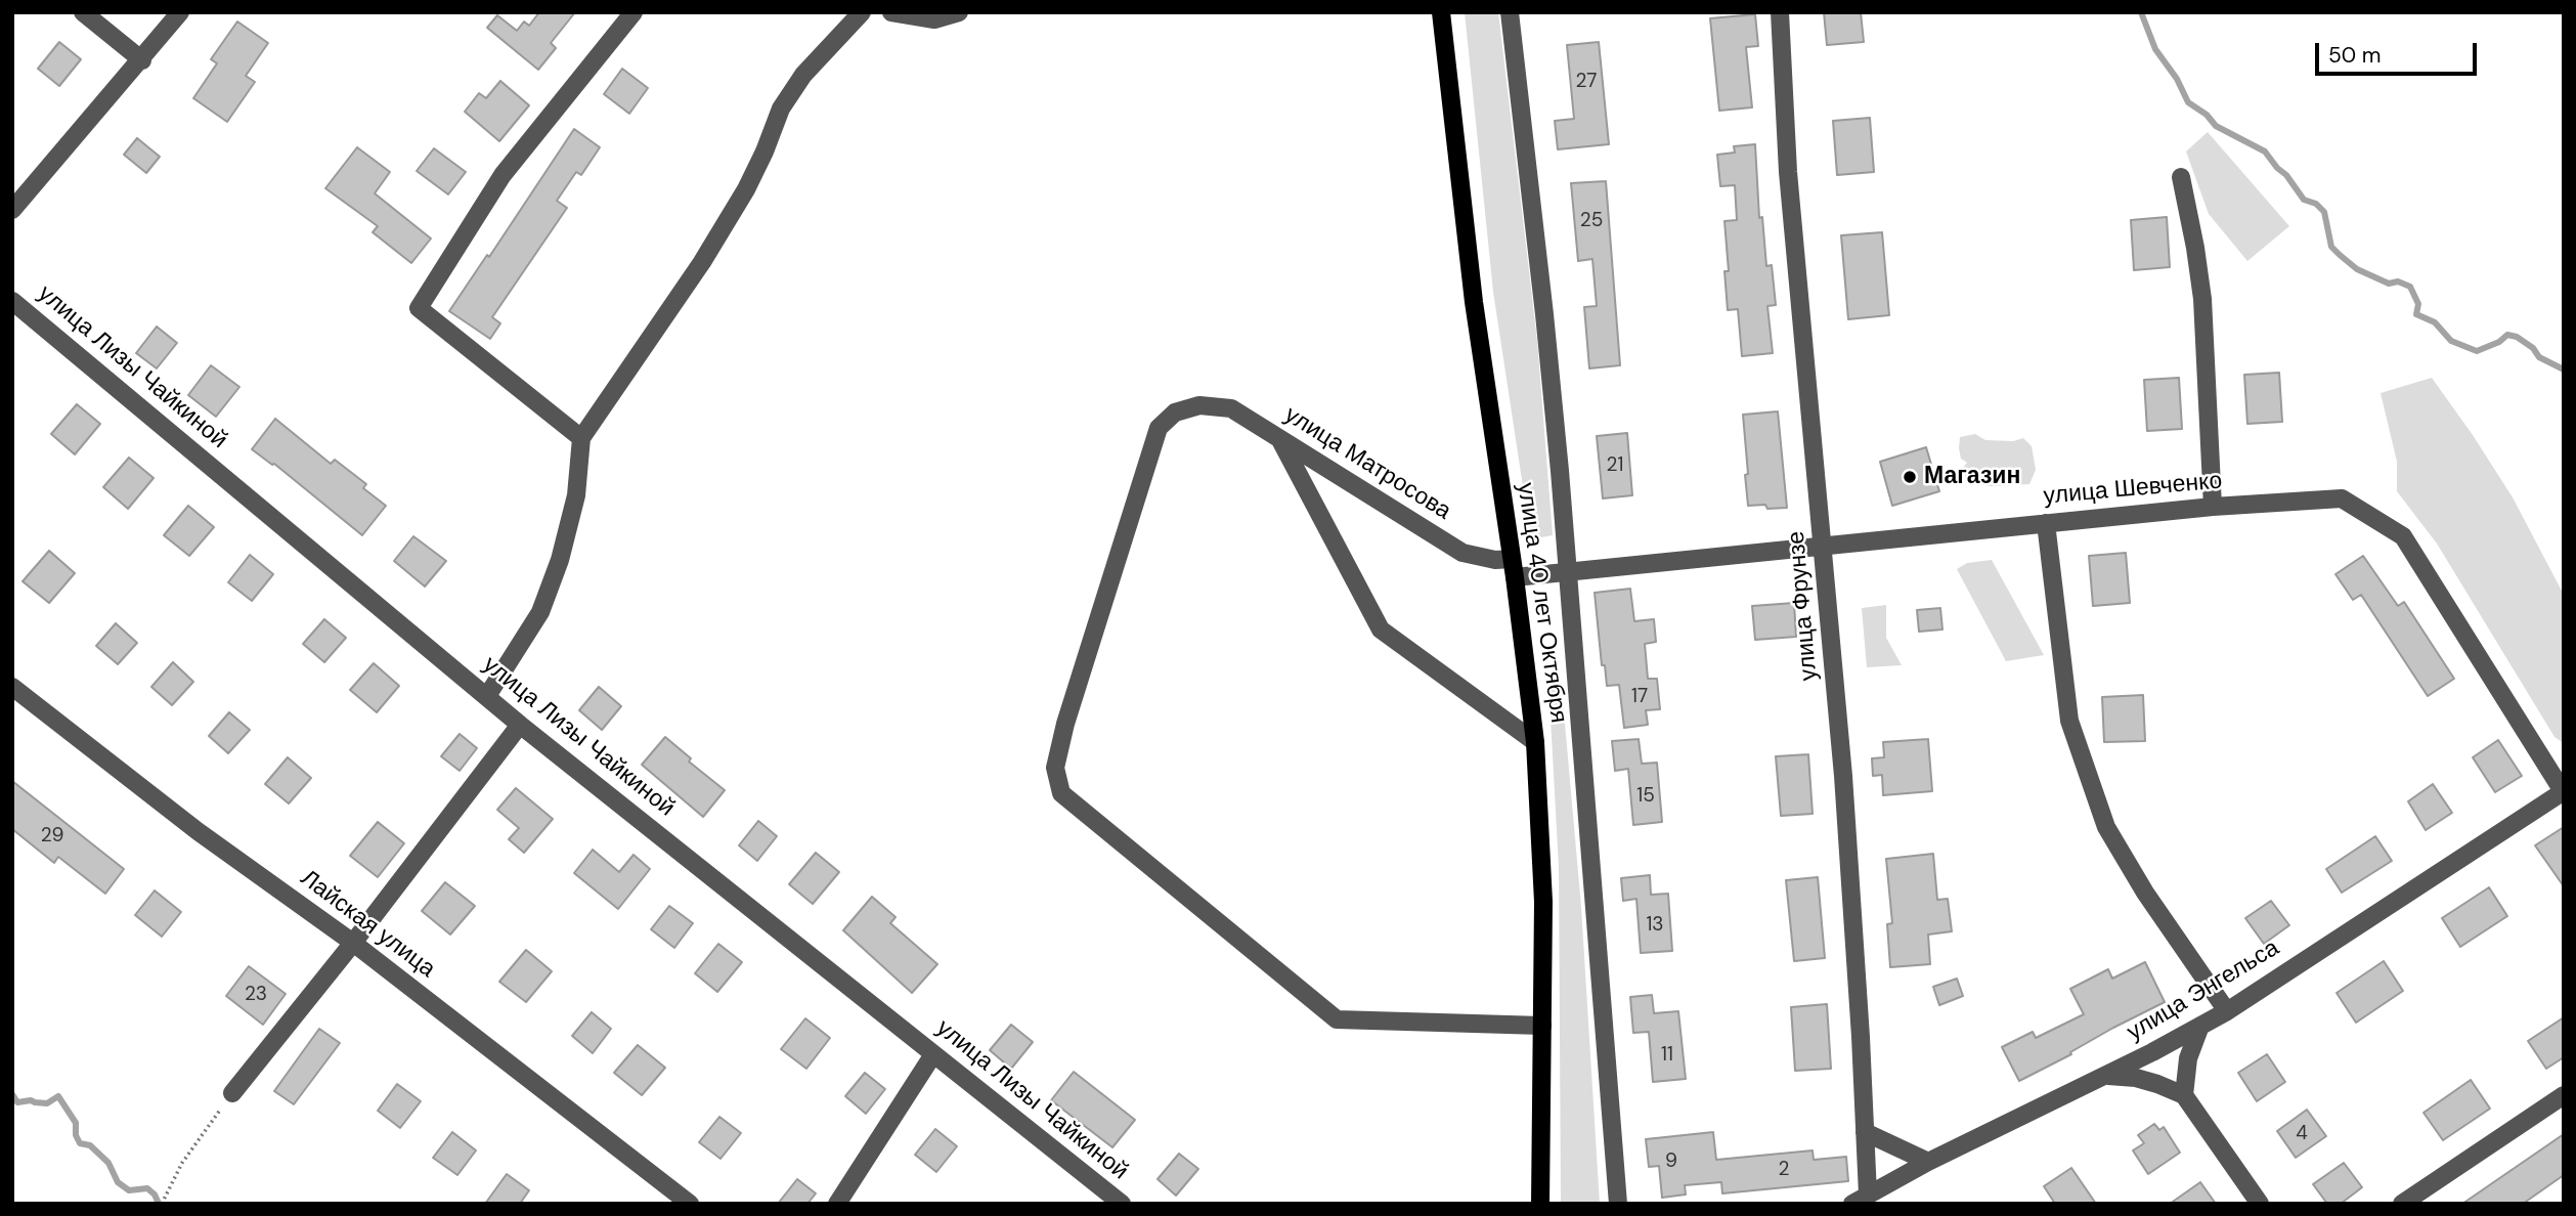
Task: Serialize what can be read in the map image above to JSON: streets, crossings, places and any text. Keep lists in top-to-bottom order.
{
  "streets": {
    "main road": ["улица 40 лет Октября"],
    "street": [
      "улица Лизы Чайкиной",
      "улица Матросова",
      "улица Шевченко",
      "улица Фрунзе",
      "Лайская улица",
      "улица Энгельса"
    ]
  },
  "crossings": [
    ["улица Матросова", "улица Шевченко"],
    ["улица Матросова", "улица 40 лет Октября"],
    ["улица Шевченко", "улица 40 лет Октября"],
    ["улица Шевченко", "улица Фрунзе"],
    ["улица Шевченко", "улица Энгельса"],
    ["улица Фрунзе", "улица Энгельса"]
  ],
  "places": ["Магазин"],
  "house_numbers": [
    "27",
    "25",
    "21",
    "17",
    "15",
    "29",
    "13",
    "23",
    "11",
    "4",
    "9",
    "2"
  ],
  "scale_bar": "50 m"
}
